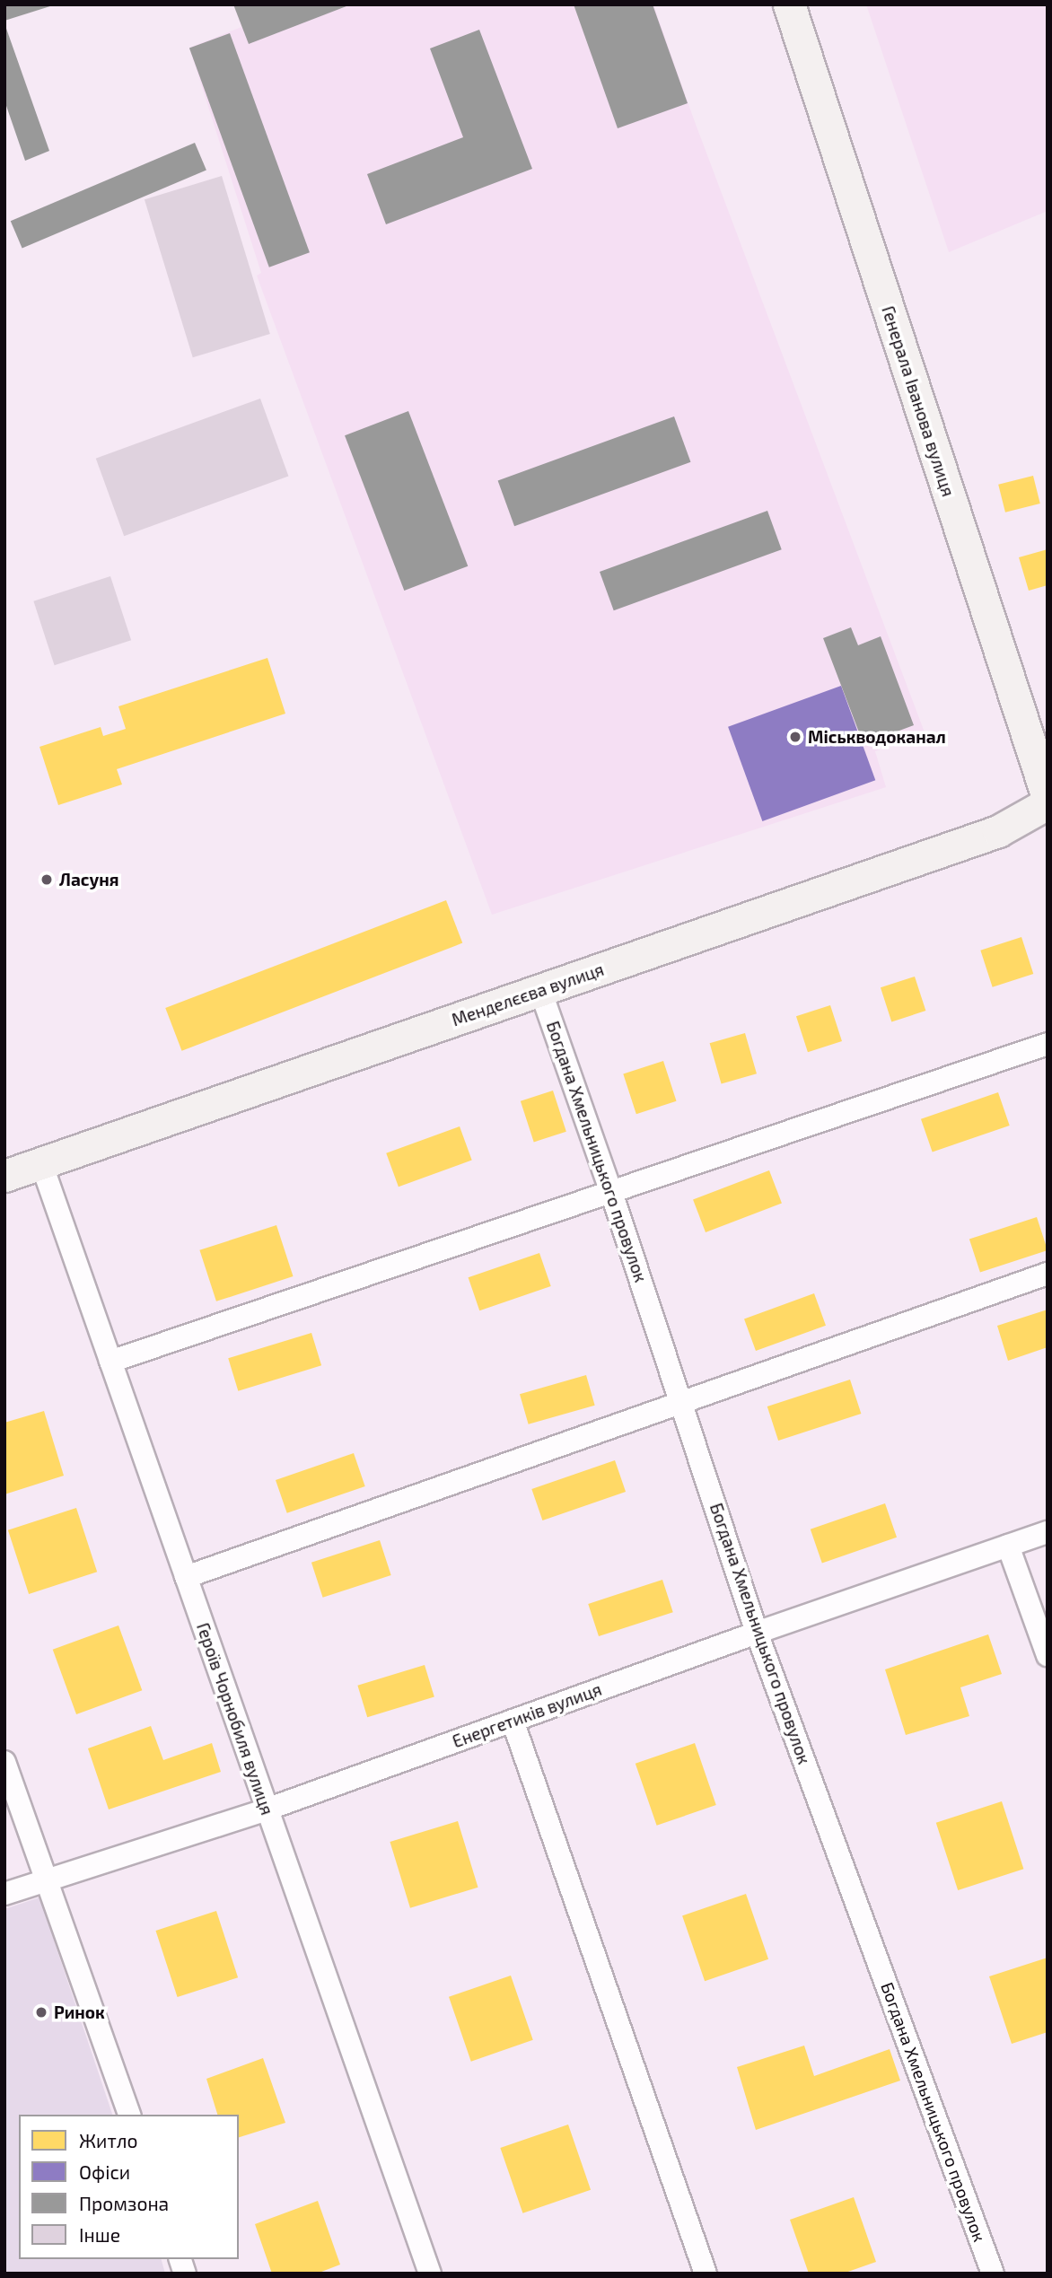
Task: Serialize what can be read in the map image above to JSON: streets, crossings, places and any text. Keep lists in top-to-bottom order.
{
  "streets": {
    "street": [
      "Генерала Іванова вулиця",
      "Менделєєва вулиця",
      "Богдана Хмельницького провулок",
      "Енергетиків вулиця",
      "Героїв Чорнобиля вулиця"
    ]
  },
  "crossings": [
    ["Менделєєва вулиця", "Богдана Хмельницького провулок"],
    ["Менделєєва вулиця", "Героїв Чорнобиля вулиця"],
    ["Богдана Хмельницького провулок", "Енергетиків вулиця"],
    ["Енергетиків вулиця", "Героїв Чорнобиля вулиця"]
  ],
  "places": ["Міськводоканал", "Ласуня", "Ринок"],
  "legend": [
    "Житло",
    "Офіси",
    "Промзона",
    "Інше"
  ]
}
